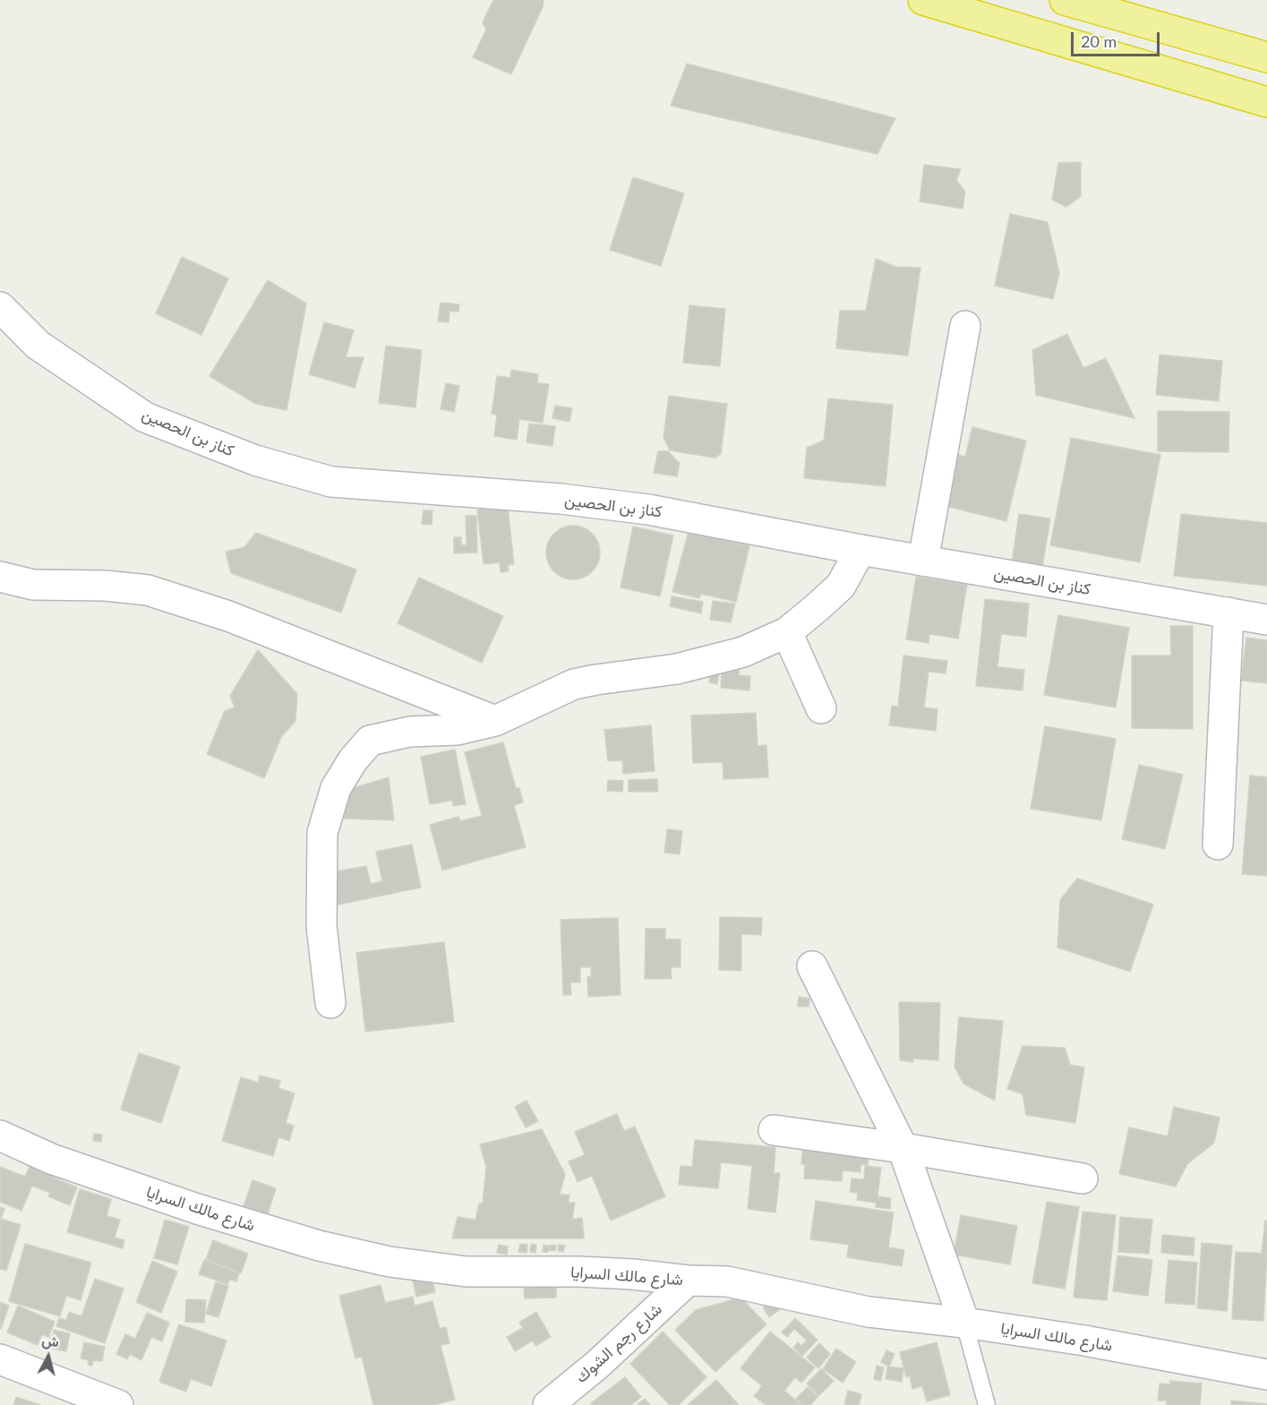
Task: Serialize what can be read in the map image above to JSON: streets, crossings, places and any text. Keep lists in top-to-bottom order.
{
  "streets": {
    "street": ["كناز بن الحصين", "شارع مالك السرايا", "شارع رجم الشوك"]
  },
  "crossings": [
    ["شارع مالك السرايا", "شارع رجم الشوك"]
  ],
  "scale_bar": "20 m",
  "north": "top"
}
